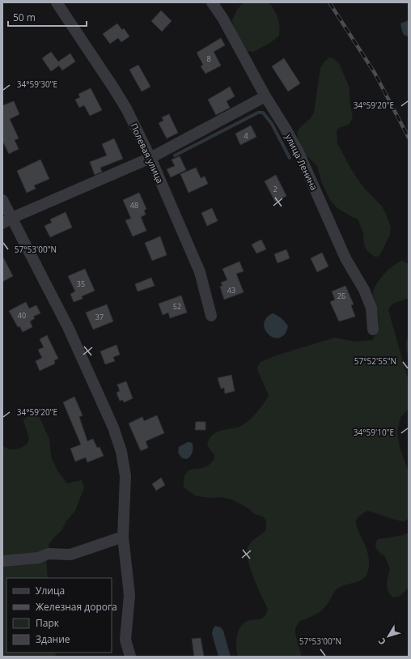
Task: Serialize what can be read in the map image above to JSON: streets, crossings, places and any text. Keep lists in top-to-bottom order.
{
  "streets": {
    "street": ["Полевая улица", "улица Ленина"]
  },
  "house_numbers": [
    "8",
    "4",
    "2",
    "48",
    "35",
    "43",
    "2Б",
    "52",
    "40",
    "37"
  ],
  "legend": [
    "Улица",
    "Железная дорога",
    "Парк",
    "Здание"
  ],
  "scale_bar": "50 m",
  "north": "bottom left",
  "coordinates": [
    "34°59'30\"E",
    "34°59'20\"E",
    "57°53'00\"N",
    "57°52'55\"N",
    "34°59'10\"E"
  ]
}
